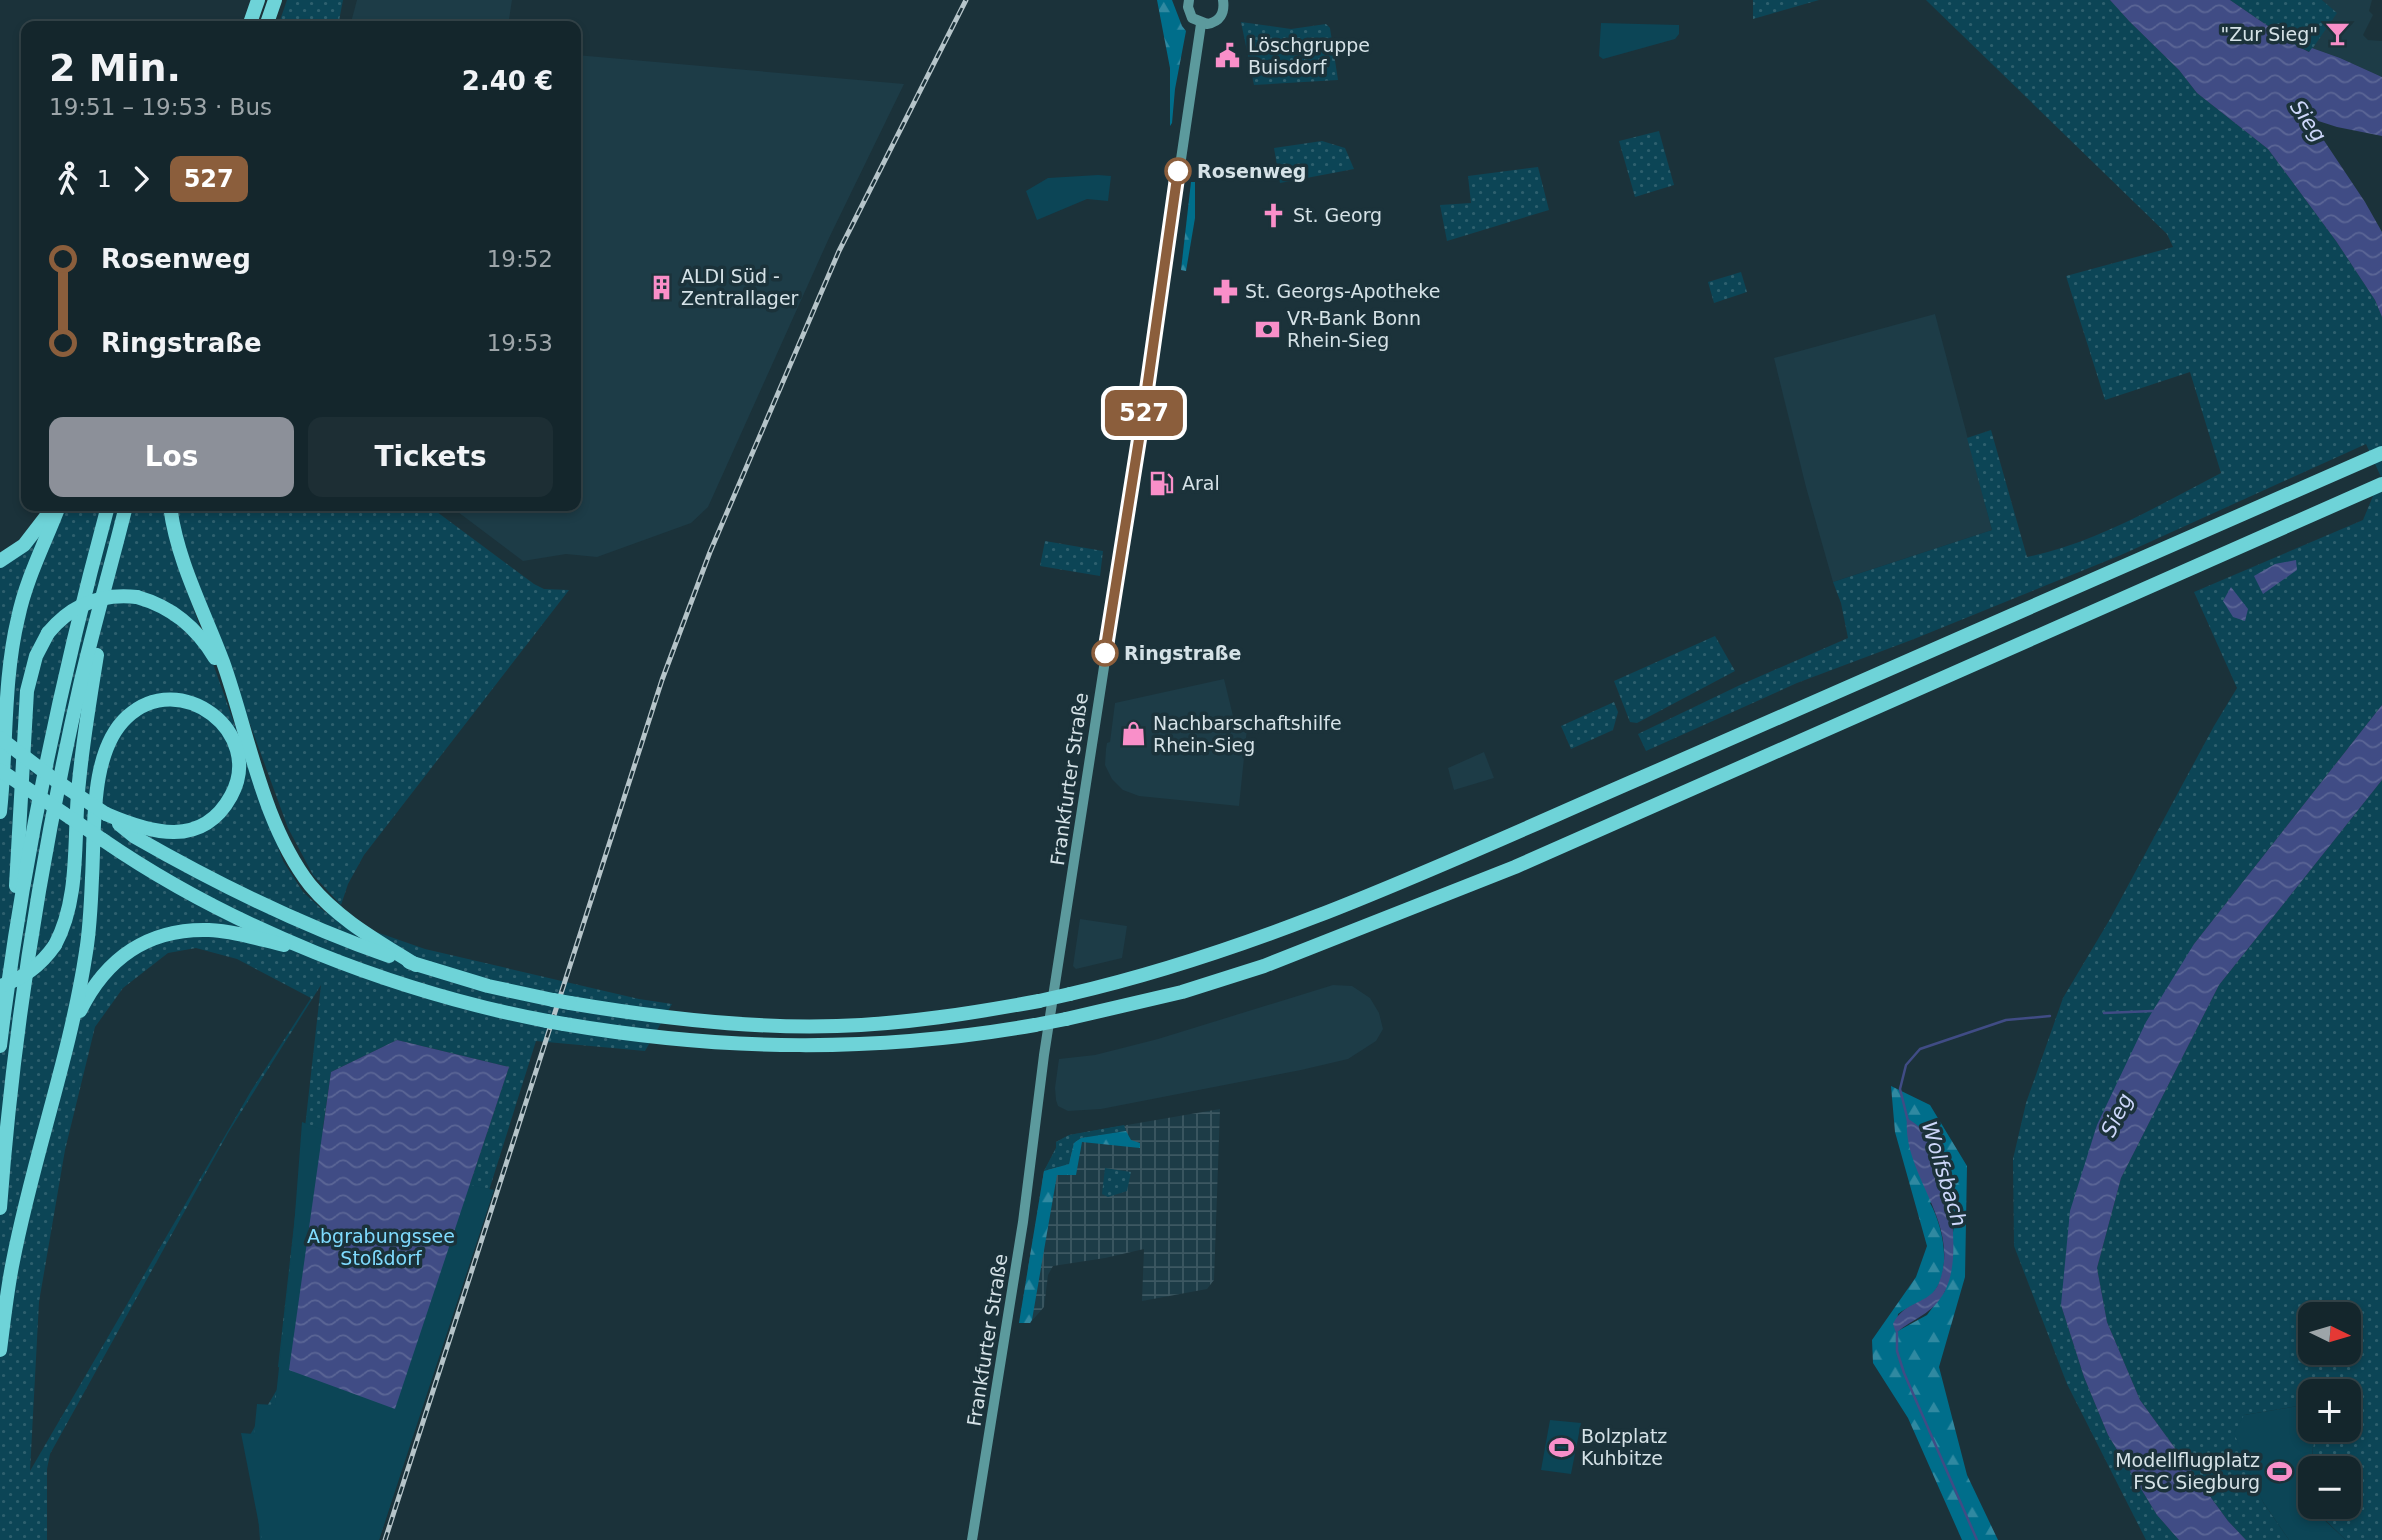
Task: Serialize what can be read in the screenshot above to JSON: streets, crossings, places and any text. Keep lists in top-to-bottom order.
{
  "streets": {
    "main road": ["Frankfurter Straße"]
  },
  "water": ["Sieg", "Wolfsbach"],
  "parks": ["Abgrabungssee Stoßdorf"],
  "places": {
    "bar": ["\"Zur Sieg\""],
    "public building": ["Löschgruppe Buisdorf"],
    "other": ["Rosenweg", "Ringstraße"],
    "church": ["St. Georg"],
    "building": ["ALDI Süd - Zentrallager"],
    "pharmacy": ["St. Georgs-Apotheke"],
    "bank": ["VR-Bank Bonn Rhein-Sieg"],
    "fuel station": ["Aral"],
    "shop": ["Nachbarschaftshilfe Rhein-Sieg"],
    "sports": ["Bolzplatz Kuhbitze", "Modellflugplatz FSC Siegburg"]
  },
  "lines": ["bus line 527"],
  "north": "right",
  "page": {
    "on_map": "527",
    "heading": ["2 Min.", "19:51 – 19:53 · Bus", "2.40 €"],
    "legs": ["1", "527"],
    "list": [
      {
        "name": "Rosenweg",
        "value": "19:52"
      },
      {
        "name": "Ringstraße",
        "value": "19:53"
      }
    ],
    "buttons": ["Los", "Tickets"],
    "map_buttons": ["+", "−"]
  }
}
